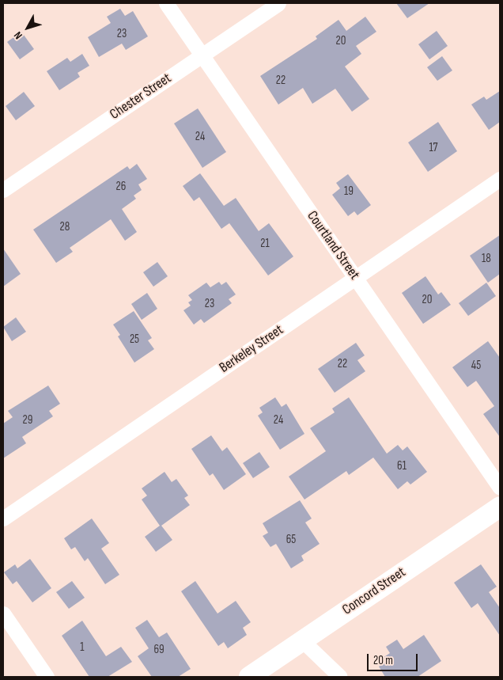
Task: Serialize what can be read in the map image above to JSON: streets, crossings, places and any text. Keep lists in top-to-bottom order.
{
  "streets": {
    "main road": ["Concord Street"],
    "street": ["Chester Street", "Courtland Street", "Berkeley Street"]
  },
  "crossings": [
    ["Chester Street", "Courtland Street"],
    ["Courtland Street", "Berkeley Street"]
  ],
  "house_numbers": [
    "23",
    "20",
    "22",
    "24",
    "17",
    "26",
    "19",
    "28",
    "21",
    "18",
    "20",
    "23",
    "25",
    "22",
    "45",
    "29",
    "24",
    "61",
    "65",
    "1",
    "69"
  ],
  "scale_bar": "20 m",
  "north": "bottom left"
}
